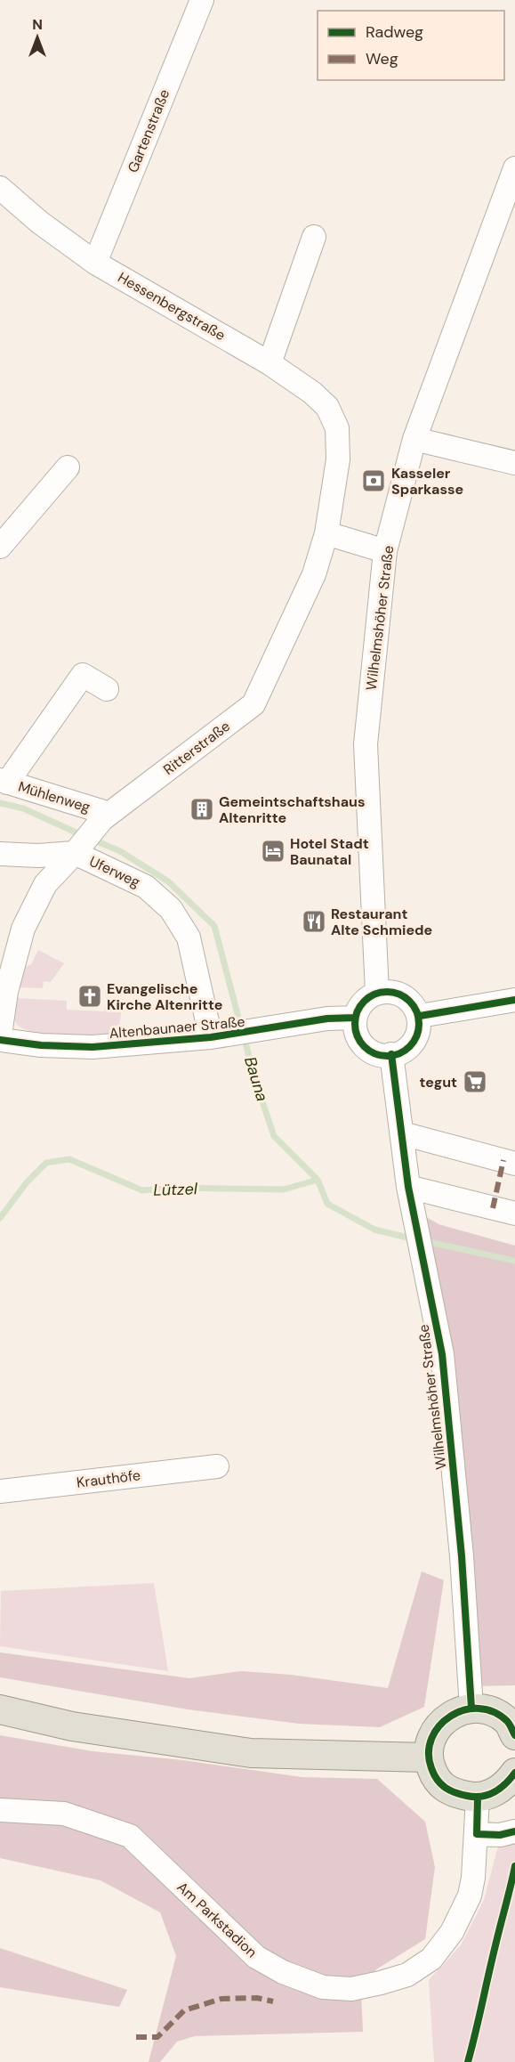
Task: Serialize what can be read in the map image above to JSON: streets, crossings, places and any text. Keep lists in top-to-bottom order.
{
  "streets": {
    "street": [
      "Gartenstraße",
      "Hessenbergstraße",
      "Wilhelmshöher Straße",
      "Ritterstraße",
      "Mühlenweg",
      "Uferweg",
      "Altenbaunaer Straße",
      "Krauthöfe",
      "Am Parkstadion"
    ]
  },
  "crossings": [
    ["Gartenstraße", "Hessenbergstraße"],
    ["Hessenbergstraße", "Ritterstraße"],
    ["Wilhelmshöher Straße", "Altenbaunaer Straße"],
    ["Ritterstraße", "Mühlenweg"],
    ["Ritterstraße", "Uferweg"],
    ["Uferweg", "Altenbaunaer Straße"]
  ],
  "water": ["Bauna", "Lützel"],
  "places": {
    "bank": ["Kasseler Sparkasse"],
    "building": ["Gemeintschaftshaus Altenritte"],
    "hotel": ["Hotel Stadt Baunatal"],
    "restaurant": ["Restaurant Alte Schmiede"],
    "church": ["Evangelische Kirche Altenritte"],
    "supermarket": ["tegut"]
  },
  "legend": ["Radweg", "Weg"],
  "north": "top"
}
